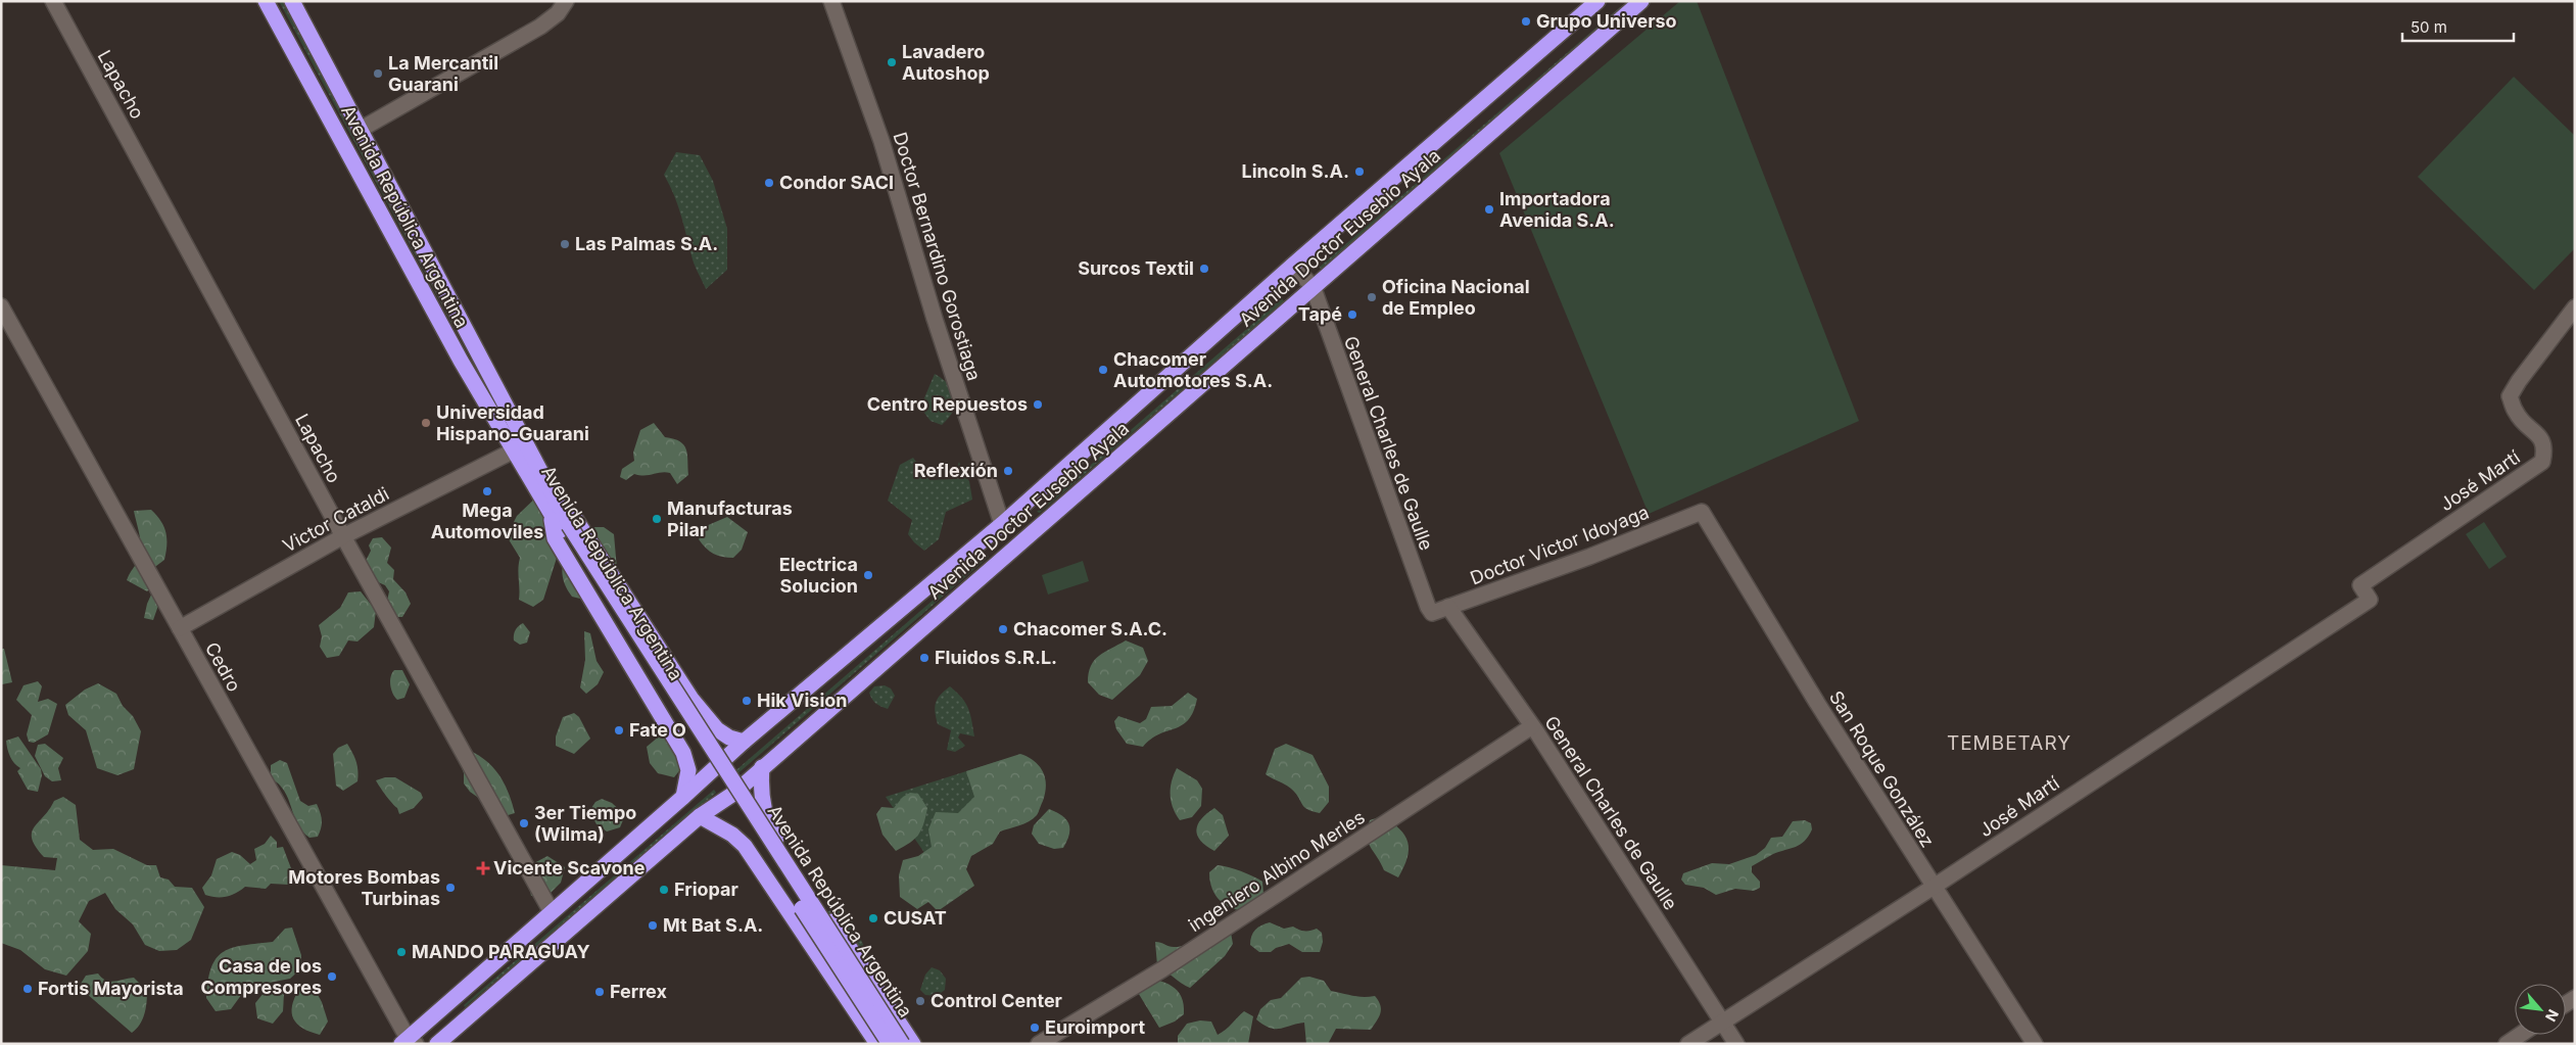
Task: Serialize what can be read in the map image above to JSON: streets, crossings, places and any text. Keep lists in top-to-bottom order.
{
  "streets": {
    "highway": ["Avenida República Argentina", "Avenida Doctor Eusebio Ayala"],
    "street": [
      "Lapacho",
      "Doctor Bernardino Gorostiaga",
      "General Charles de Gaulle",
      "José Martí",
      "Victor Cataldi",
      "Doctor Victor Idoyaga",
      "Cedro",
      "San Roque González",
      "ingeniero Albino Merles"
    ]
  },
  "crossings": [
    ["Lapacho", "Avenida Doctor Eusebio Ayala"],
    ["Lapacho", "Victor Cataldi"],
    ["Avenida República Argentina", "Victor Cataldi"],
    ["Avenida Doctor Eusebio Ayala", "Doctor Bernardino Gorostiaga"],
    ["Avenida Doctor Eusebio Ayala", "General Charles de Gaulle"],
    ["Avenida Doctor Eusebio Ayala", "Cedro"],
    ["General Charles de Gaulle", "José Martí"],
    ["General Charles de Gaulle", "Doctor Victor Idoyaga"],
    ["General Charles de Gaulle", "ingeniero Albino Merles"],
    ["José Martí", "San Roque González"],
    ["Victor Cataldi", "Cedro"],
    ["Doctor Victor Idoyaga", "San Roque González"]
  ],
  "districts": ["TEMBETARY"],
  "places": {
    "other": [
      "Grupo Universo",
      "Lavadero Autoshop",
      "La Mercantil Guarani",
      "Lincoln S.A.",
      "Condor SACI",
      "Importadora Avenida S.A.",
      "Las Palmas S.A.",
      "Surcos Textil",
      "Oficina Nacional de Empleo",
      "Tapé",
      "Chacomer Automotores S.A.",
      "Centro Repuestos",
      "Universidad Hispano-Guarani",
      "Reflexión",
      "Mega Automoviles",
      "Manufacturas Pilar",
      "Electrica Solucion",
      "Chacomer S.A.C.",
      "Fluidos S.R.L.",
      "Hik Vision",
      "Fate O",
      "3er Tiempo (Wilma)",
      "Motores Bombas Turbinas",
      "Friopar",
      "CUSAT",
      "Mt Bat S.A.",
      "MANDO PARAGUAY",
      "Casa de los Compresores",
      "Fortis Mayorista",
      "Ferrex",
      "Control Center",
      "Euroimport"
    ],
    "health": ["Vicente Scavone"]
  },
  "scale_bar": "50 m",
  "north": "bottom right"
}
